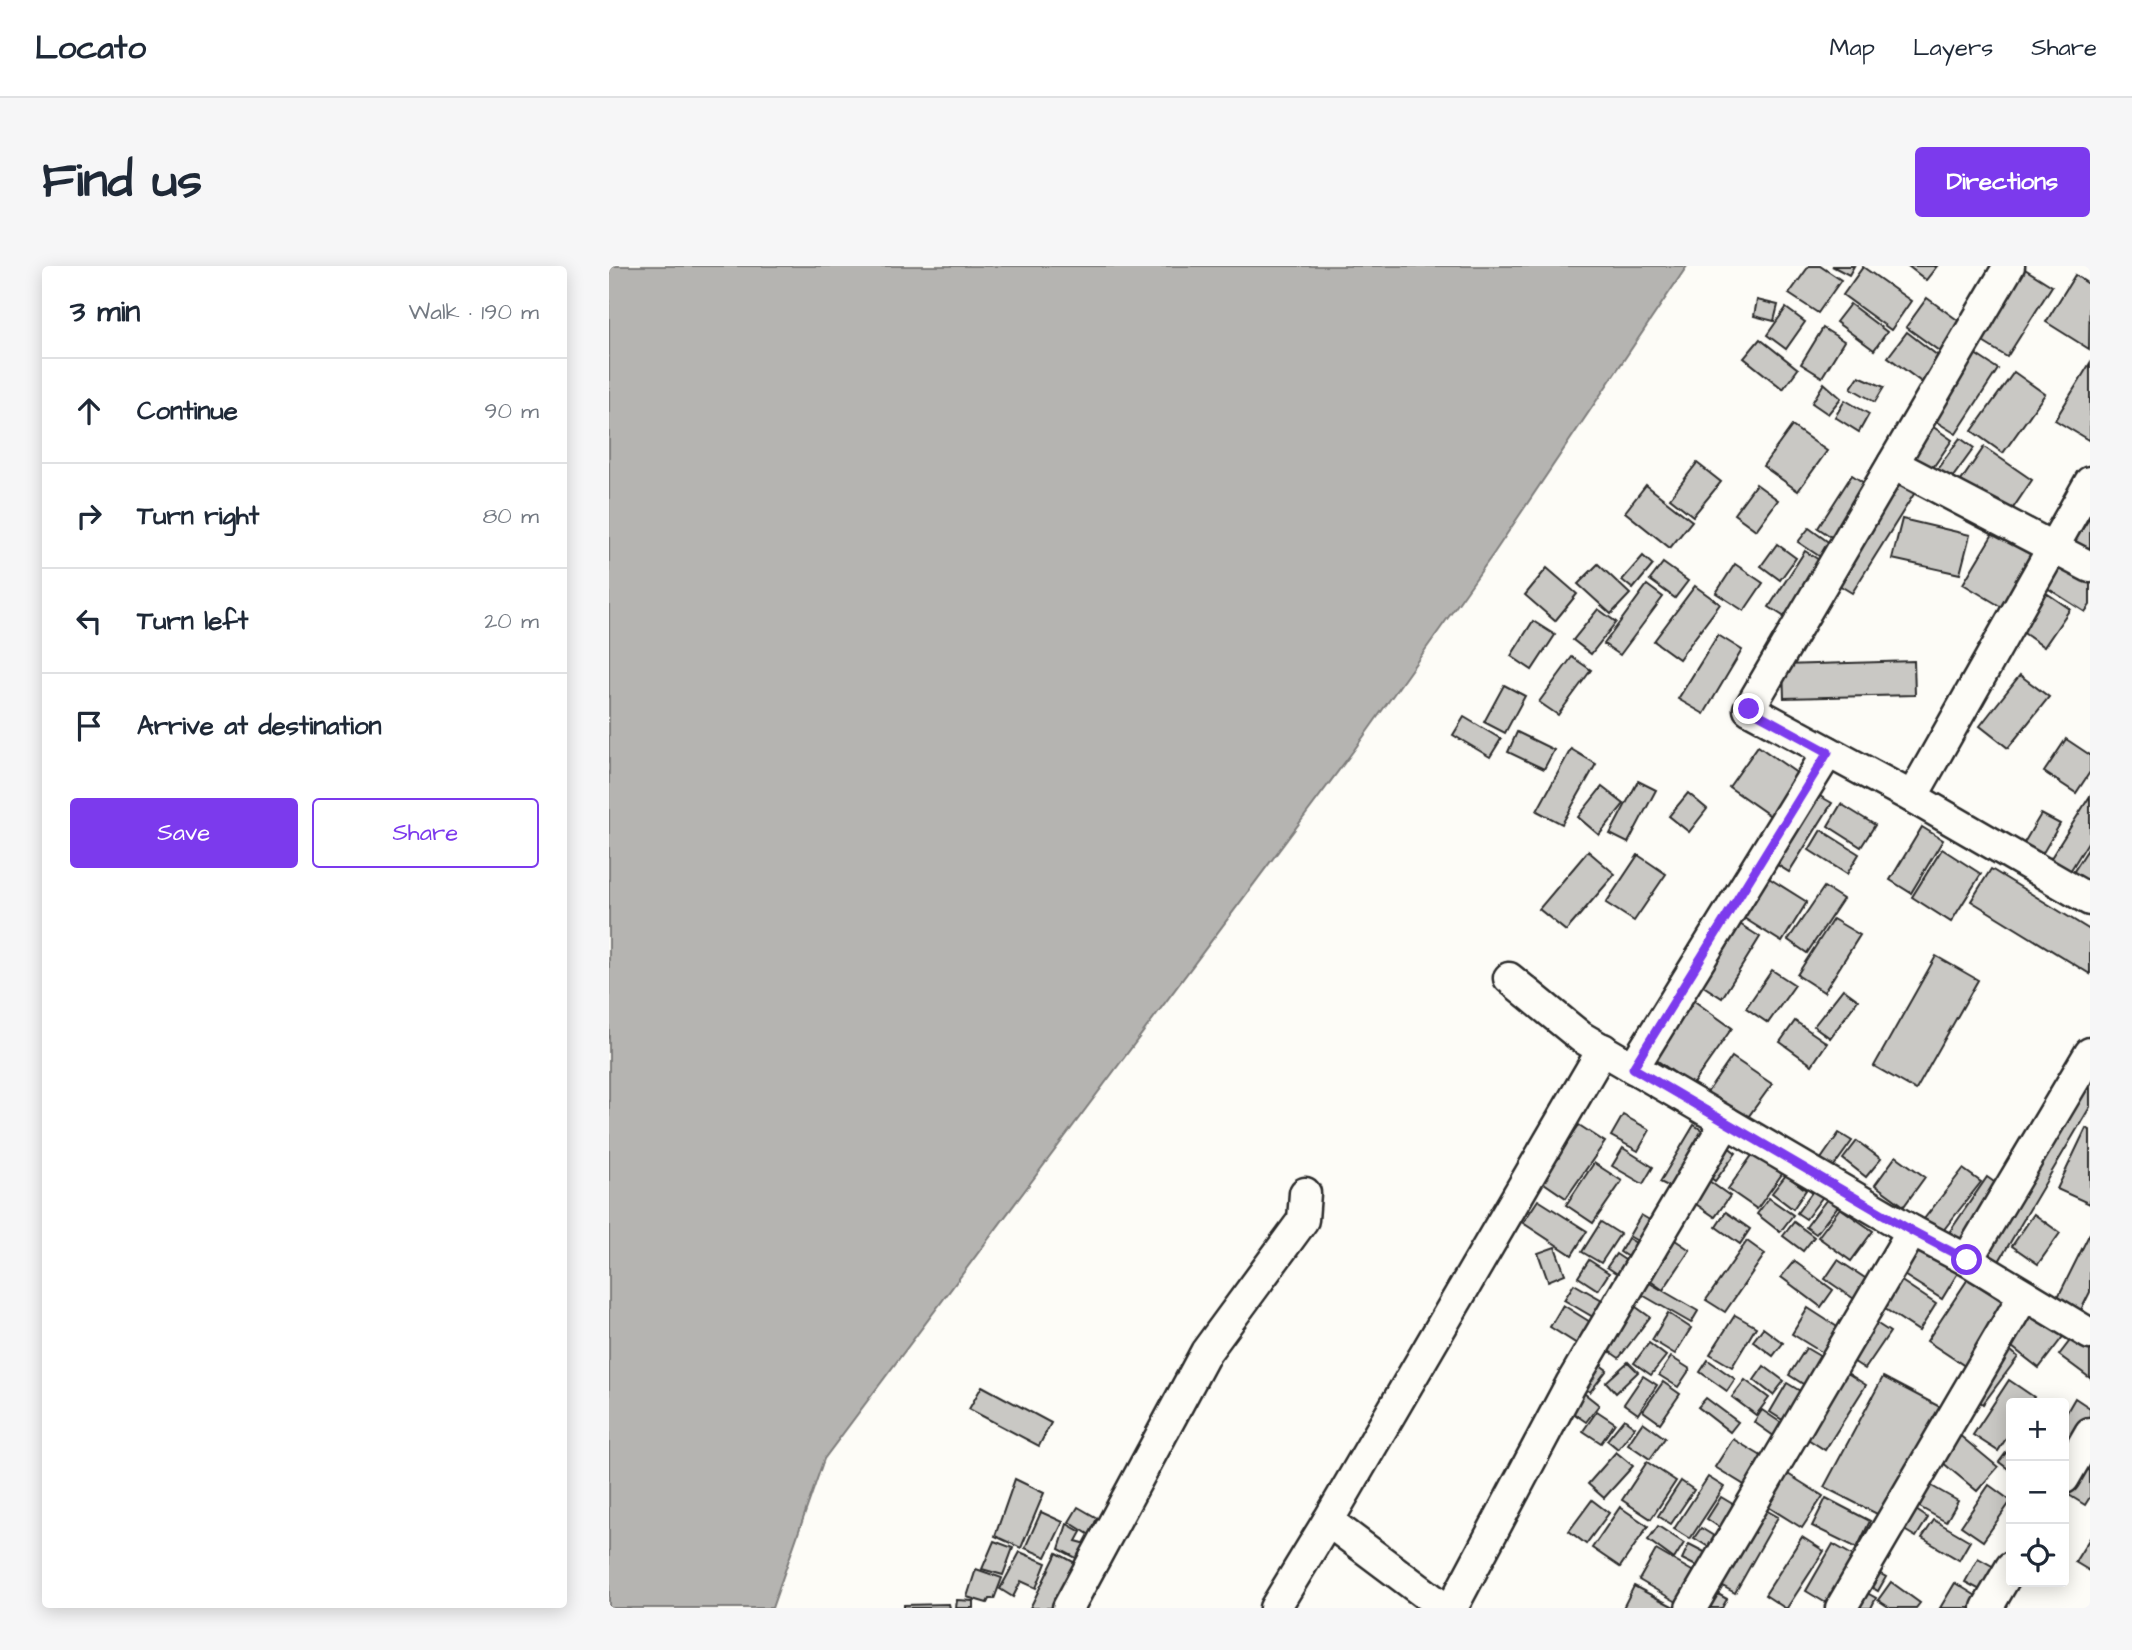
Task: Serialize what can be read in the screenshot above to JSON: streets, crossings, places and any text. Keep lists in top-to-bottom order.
{
  "page": {
    "header": "Locato",
    "nav": ["Map", "Layers", "Share"],
    "buttons": [
      "Directions",
      ["Save", "Share"]
    ],
    "title": "Find us",
    "heading": ["3 min", "Walk · 190 m"],
    "list": [
      ["Continue", "90 m"],
      ["Turn right", "80 m"],
      ["Turn left", "20 m"],
      "Arrive at destination"
    ],
    "map_buttons": ["+", "−"]
  }
}
